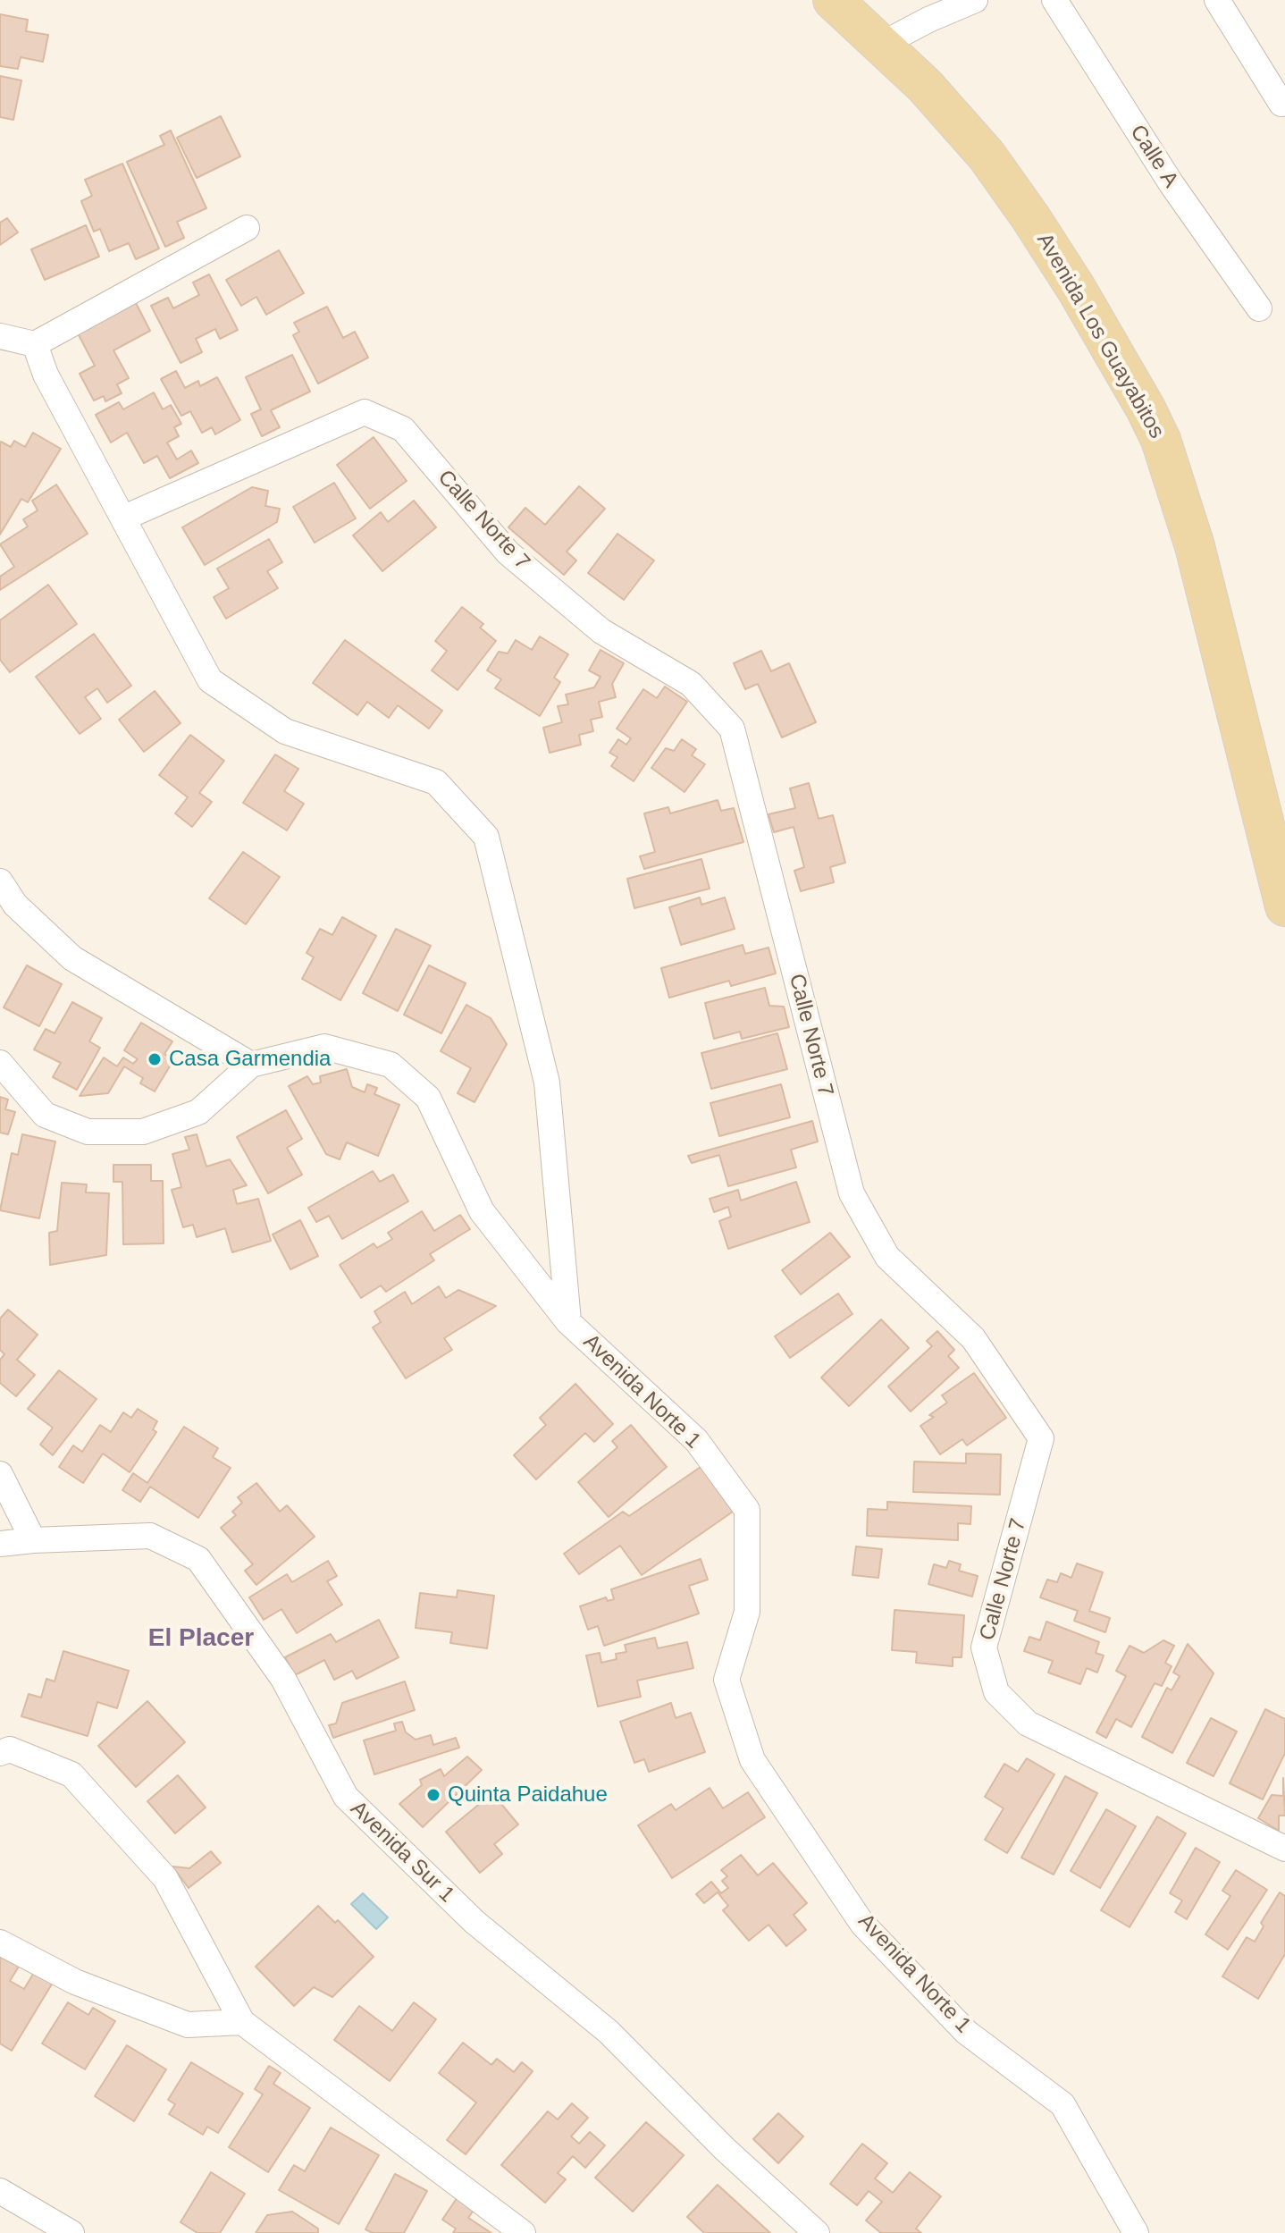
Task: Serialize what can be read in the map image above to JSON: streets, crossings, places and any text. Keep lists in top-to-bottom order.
{
  "streets": {
    "main road": ["Avenida Los Guayabitos"],
    "street": [
      "Calle A",
      "Calle Norte 7",
      "Avenida Norte 1",
      "Avenida Sur 1"
    ]
  },
  "districts": ["El Placer"],
  "places": ["Casa Garmendia", "Quinta Paidahue"]
}
